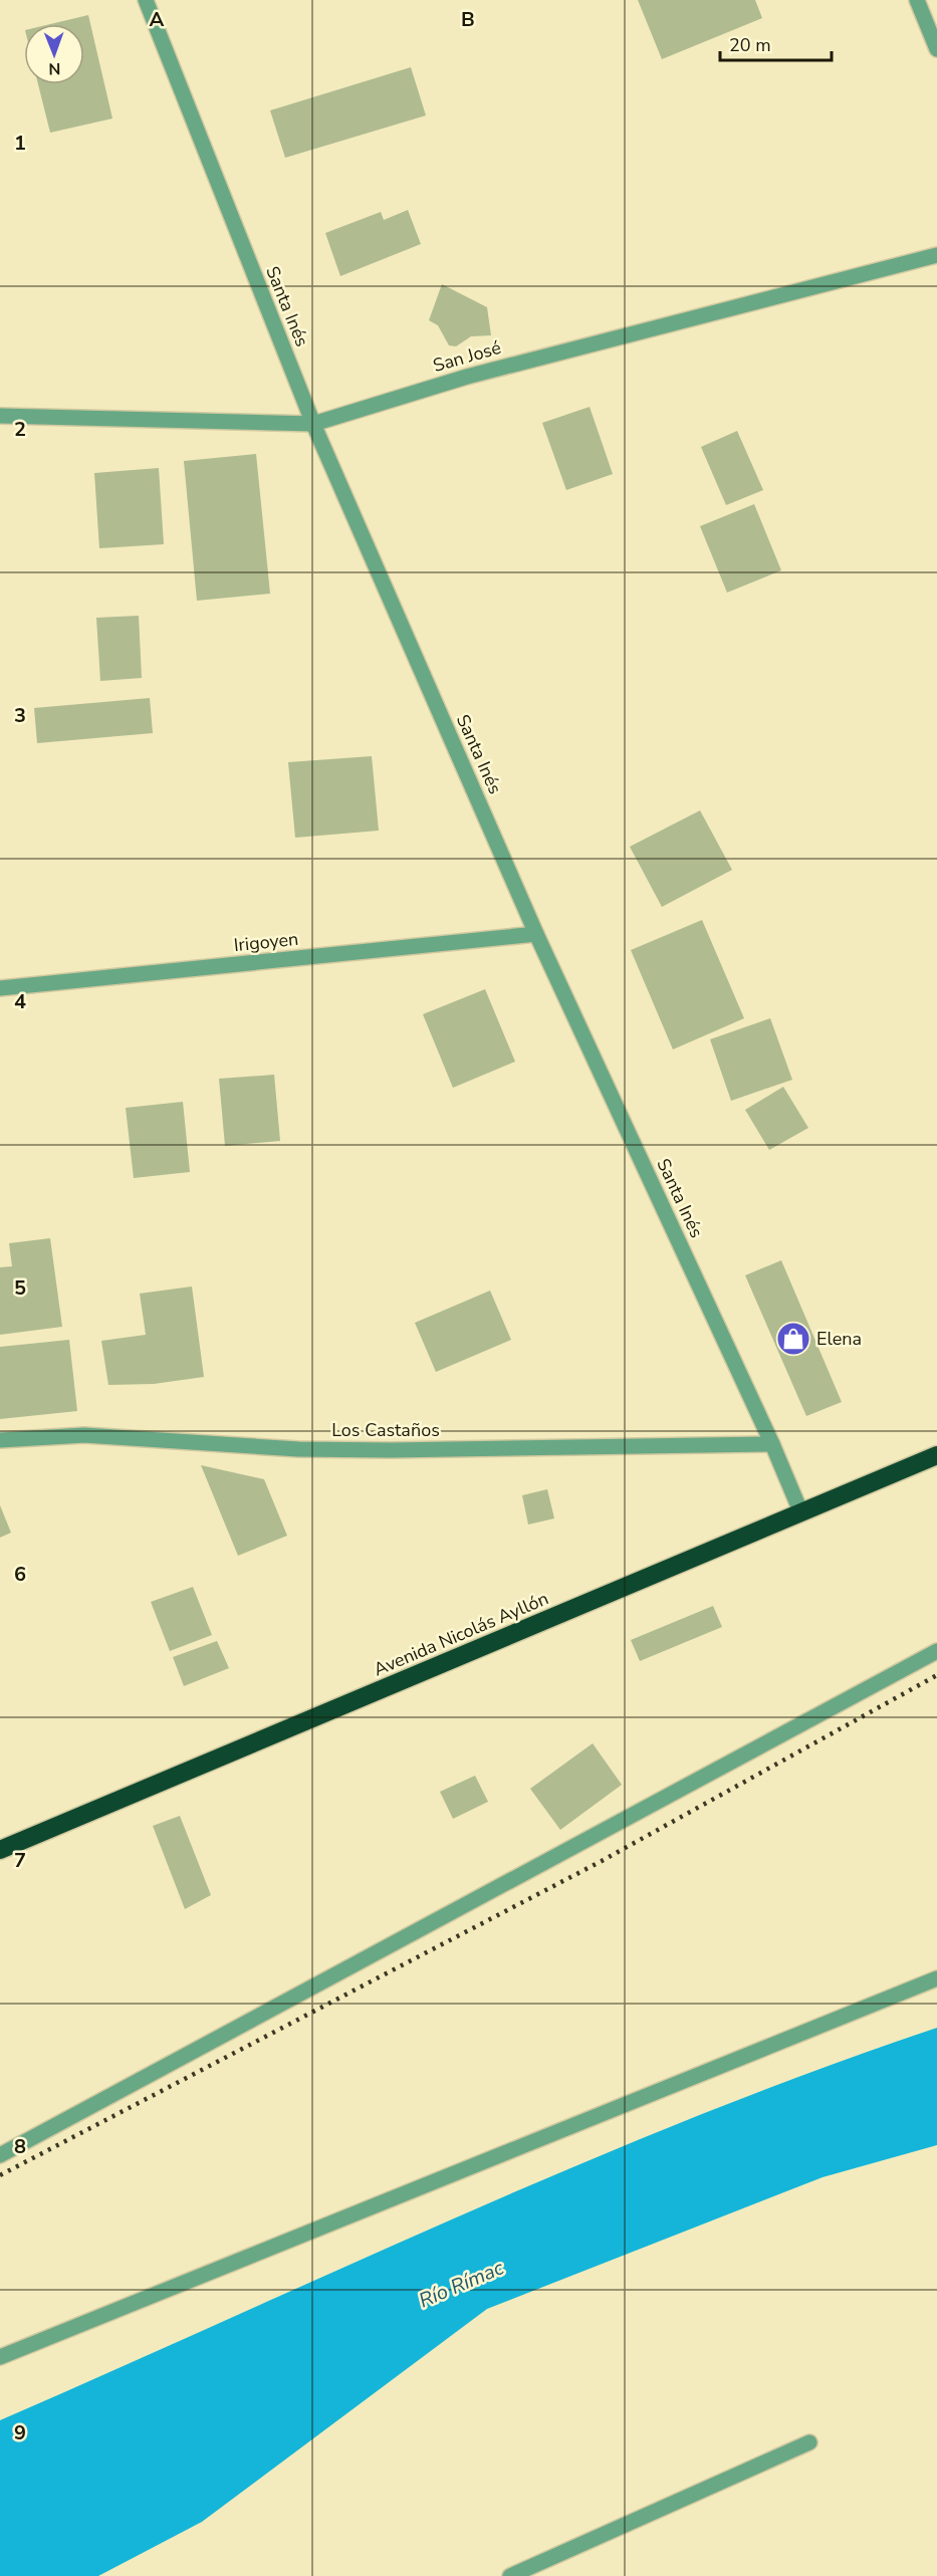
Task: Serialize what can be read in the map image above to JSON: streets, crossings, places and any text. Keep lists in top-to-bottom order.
{
  "streets": {
    "highway": ["Avenida Nicolás Ayllón"],
    "street": [
      "Santa Inés",
      "San José",
      "Irigoyen",
      "Los Castaños"
    ]
  },
  "crossings": [
    ["Santa Inés", "San José"],
    ["Santa Inés", "Irigoyen"],
    ["Santa Inés", "Los Castaños"],
    ["Santa Inés", "Avenida Nicolás Ayllón"]
  ],
  "water": ["Río Rímac"],
  "places": {
    "shop": ["Elena"]
  },
  "scale_bar": "20 m",
  "north": "bottom",
  "grid": {
    "columns": ["A", "B"],
    "rows": [
      "1",
      "2",
      "3",
      "4",
      "5",
      "6",
      "7",
      "8",
      "9"
    ]
  }
}
